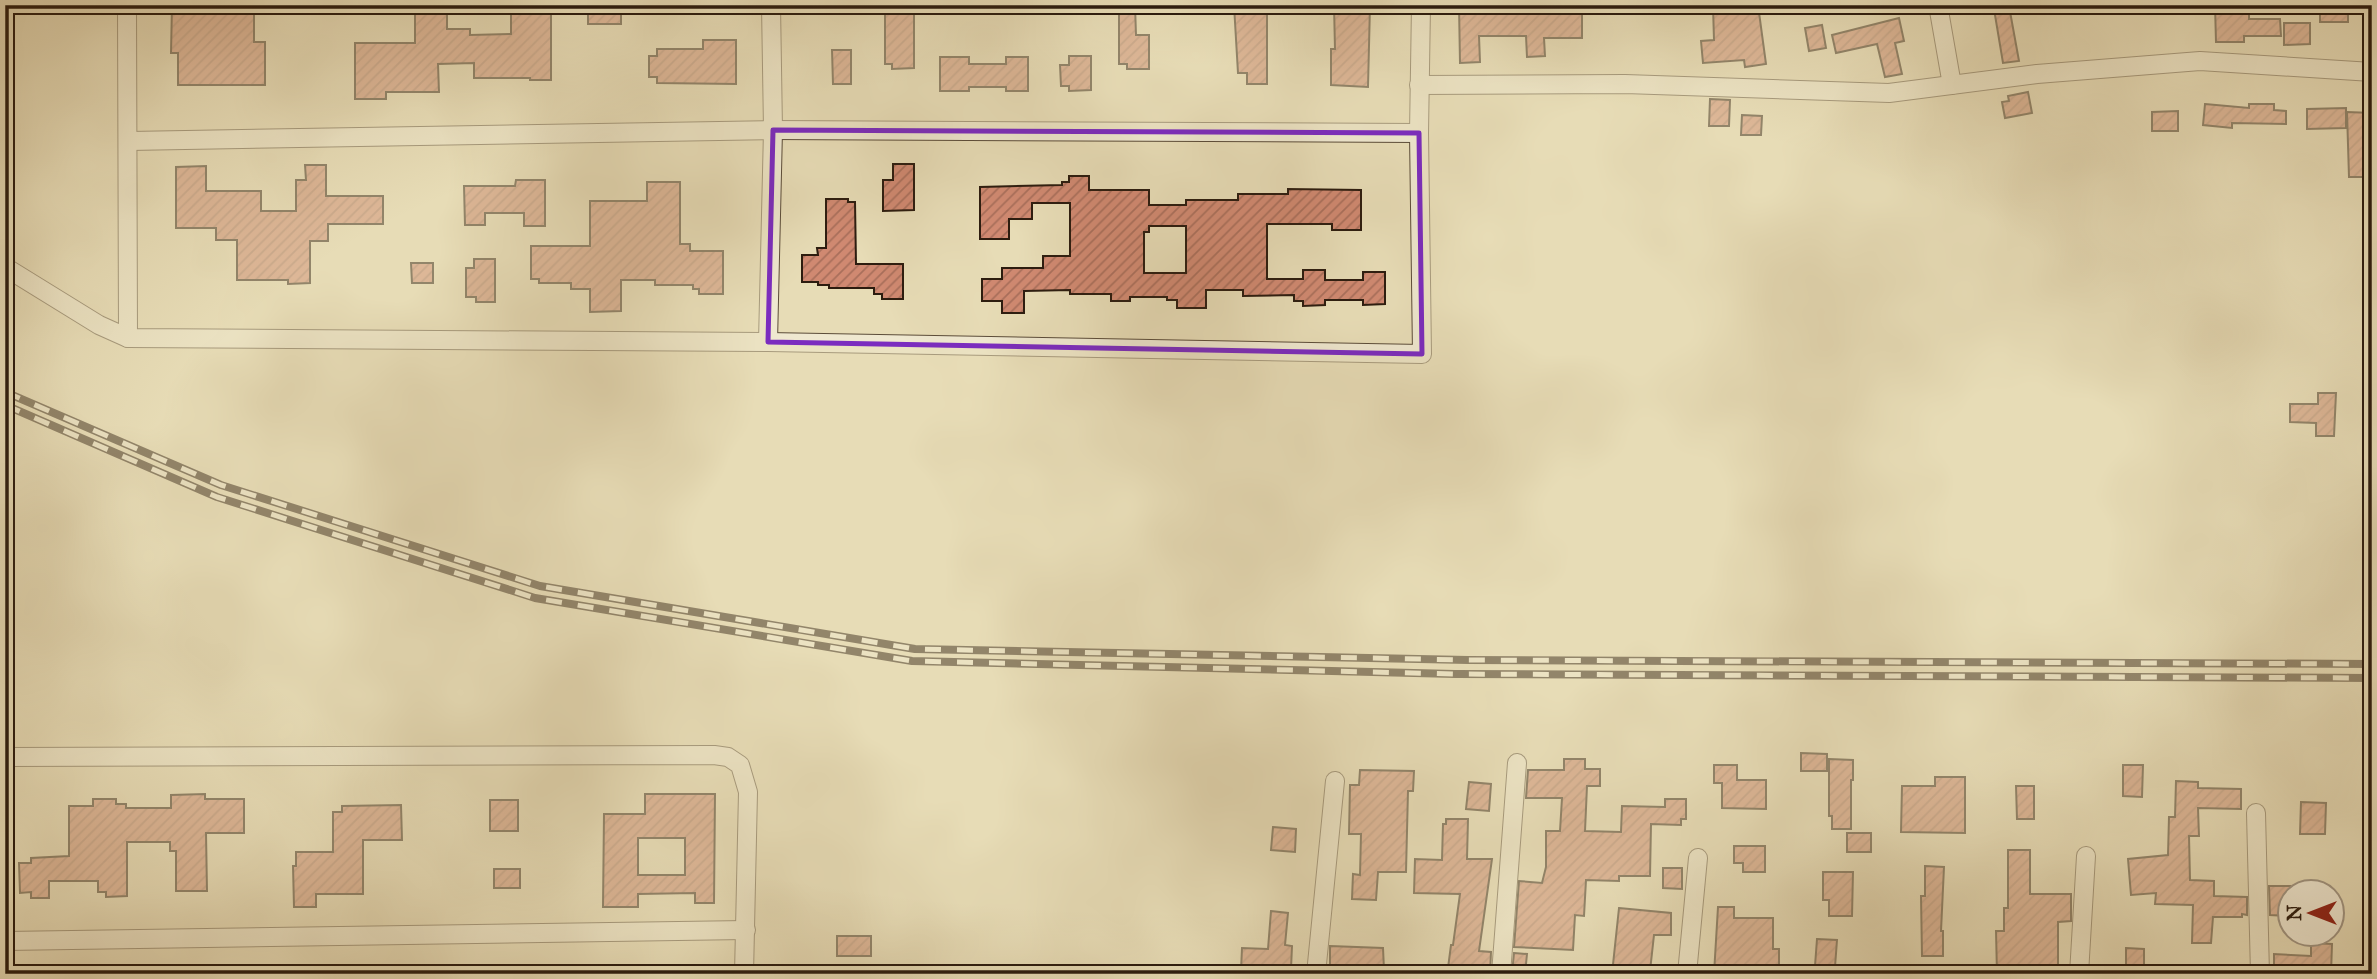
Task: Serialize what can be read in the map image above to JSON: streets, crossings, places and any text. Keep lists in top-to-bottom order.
{
  "north": "left"
}
